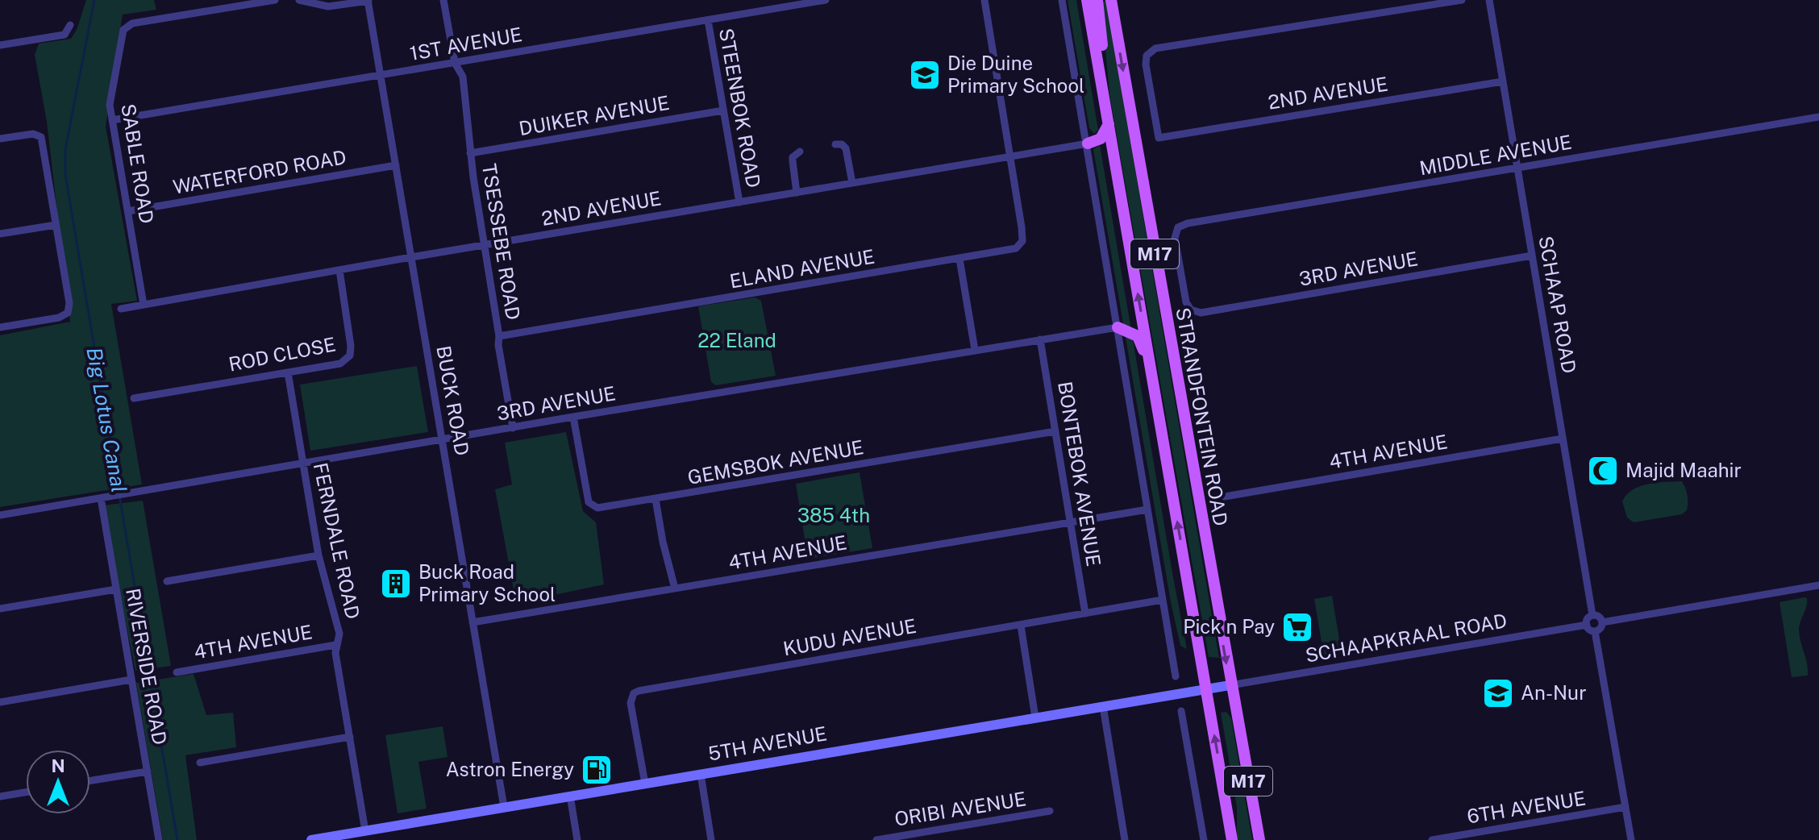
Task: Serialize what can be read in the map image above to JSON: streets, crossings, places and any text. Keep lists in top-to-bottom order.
{
  "streets": {
    "main road": ["M17", "STRANDFONTEIN ROAD", "5TH AVENUE"],
    "street": [
      "1ST AVENUE",
      "2ND AVENUE",
      "STEENBOK ROAD",
      "DUIKER AVENUE",
      "MIDDLE AVENUE",
      "SABLE ROAD",
      "WATERFORD ROAD",
      "TSESSEBE ROAD",
      "ELAND AVENUE",
      "3RD AVENUE",
      "SCHAAP ROAD",
      "ROD CLOSE",
      "BUCK ROAD",
      "4TH AVENUE",
      "GEMSBOK AVENUE",
      "BONTEBOK AVENUE",
      "FERNDALE ROAD",
      "KUDU AVENUE",
      "SCHAAPKRAAL ROAD",
      "RIVERSIDE ROAD",
      "6TH AVENUE",
      "ORIBI AVENUE"
    ]
  },
  "crossings": [
    ["1ST AVENUE", "STEENBOK ROAD"],
    ["1ST AVENUE", "SABLE ROAD"],
    ["1ST AVENUE", "TSESSEBE ROAD"],
    ["1ST AVENUE", "BUCK ROAD"],
    ["2ND AVENUE", "STEENBOK ROAD"],
    ["2ND AVENUE", "SABLE ROAD"],
    ["2ND AVENUE", "TSESSEBE ROAD"],
    ["2ND AVENUE", "ELAND AVENUE"],
    ["2ND AVENUE", "SCHAAP ROAD"],
    ["2ND AVENUE", "ROD CLOSE"],
    ["2ND AVENUE", "BUCK ROAD"],
    ["STEENBOK ROAD", "DUIKER AVENUE"],
    ["DUIKER AVENUE", "TSESSEBE ROAD"],
    ["MIDDLE AVENUE", "3RD AVENUE"],
    ["MIDDLE AVENUE", "SCHAAP ROAD"],
    ["SABLE ROAD", "WATERFORD ROAD"],
    ["WATERFORD ROAD", "BUCK ROAD"],
    ["TSESSEBE ROAD", "ELAND AVENUE"],
    ["TSESSEBE ROAD", "3RD AVENUE"],
    ["M17", "5TH AVENUE"],
    ["3RD AVENUE", "SCHAAP ROAD"],
    ["3RD AVENUE", "BUCK ROAD"],
    ["3RD AVENUE", "GEMSBOK AVENUE"],
    ["3RD AVENUE", "BONTEBOK AVENUE"],
    ["3RD AVENUE", "FERNDALE ROAD"],
    ["3RD AVENUE", "RIVERSIDE ROAD"],
    ["SCHAAP ROAD", "4TH AVENUE"],
    ["SCHAAP ROAD", "SCHAAPKRAAL ROAD"],
    ["ROD CLOSE", "FERNDALE ROAD"],
    ["BUCK ROAD", "4TH AVENUE"],
    ["BUCK ROAD", "5TH AVENUE"],
    ["STRANDFONTEIN ROAD", "SCHAAPKRAAL ROAD"],
    ["STRANDFONTEIN ROAD", "5TH AVENUE"],
    ["4TH AVENUE", "BONTEBOK AVENUE"],
    ["4TH AVENUE", "FERNDALE ROAD"],
    ["GEMSBOK AVENUE", "BONTEBOK AVENUE"],
    ["BONTEBOK AVENUE", "KUDU AVENUE"],
    ["FERNDALE ROAD", "5TH AVENUE"],
    ["KUDU AVENUE", "5TH AVENUE"],
    ["SCHAAPKRAAL ROAD", "5TH AVENUE"]
  ],
  "water": ["Big Lotus Canal"],
  "parks": ["22 Eland", "385 4th"],
  "places": {
    "school or university": ["Die Duine Primary School", "An-Nur"],
    "mosque": ["Majid Maahir"],
    "building": ["Buck Road Primary School"],
    "supermarket": ["Pick n Pay"],
    "fuel station": ["Astron Energy"]
  },
  "north": "top"
}
